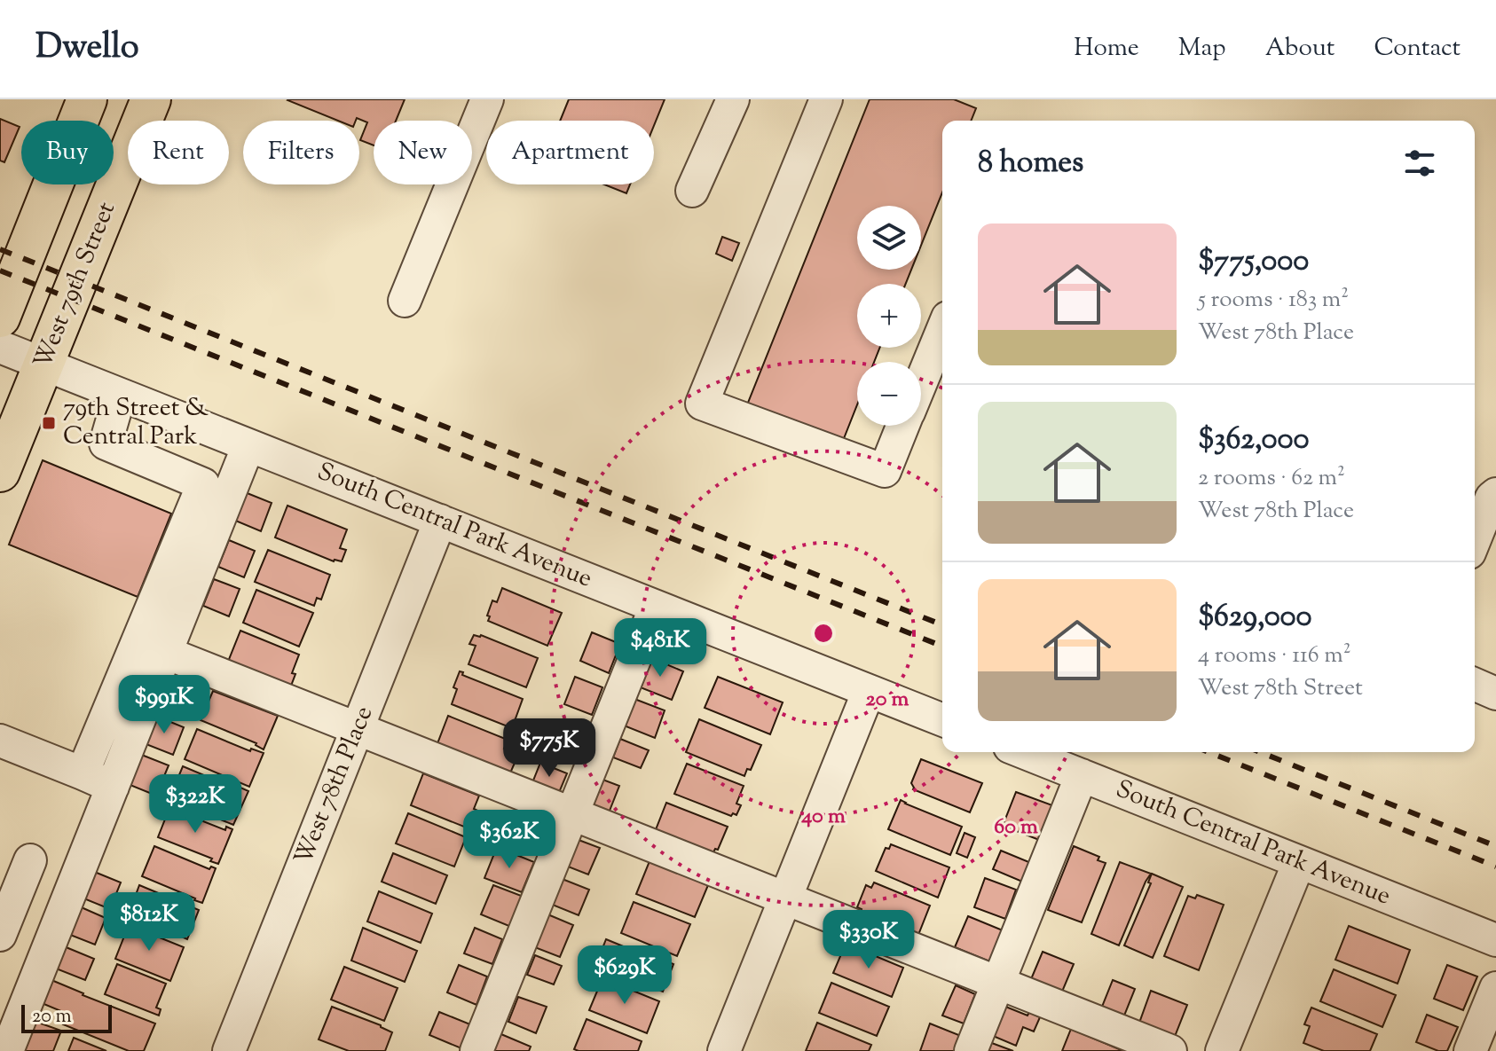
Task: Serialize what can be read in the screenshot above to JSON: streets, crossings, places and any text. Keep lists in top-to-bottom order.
{
  "streets": {
    "main road": ["West 79th Street"],
    "street": ["South Central Park Avenue", "West 78th Place"]
  },
  "crossings": [
    ["West 79th Street", "South Central Park Avenue"],
    ["South Central Park Avenue", "West 78th Place"]
  ],
  "places": {
    "transit": ["79th Street & Central Park"]
  },
  "scale_bar": "20 m",
  "page": {
    "header": "Dwello",
    "nav": [
      "Home",
      "Map",
      "About",
      "Contact"
    ],
    "chip": [
      "Buy",
      "Rent",
      "Filters",
      "New",
      "Apartment"
    ],
    "heading": "8 homes",
    "map_buttons": ["+", "−"],
    "list": [
      {
        "name": "$775,000",
        "note": "5 rooms · 183 m² · West 78th Place"
      },
      {
        "name": "$362,000",
        "note": "2 rooms · 62 m² · West 78th Place"
      },
      {
        "name": "$629,000",
        "note": "4 rooms · 116 m² · West 78th Street"
      }
    ],
    "price": [
      "$481K",
      "$991K",
      "$775K",
      "$322K",
      "$362K",
      "$812K",
      "$330K",
      "$629K"
    ],
    "scale": "20 m"
  },
  "rings": ["20 m", "40 m", "60 m"]
}
